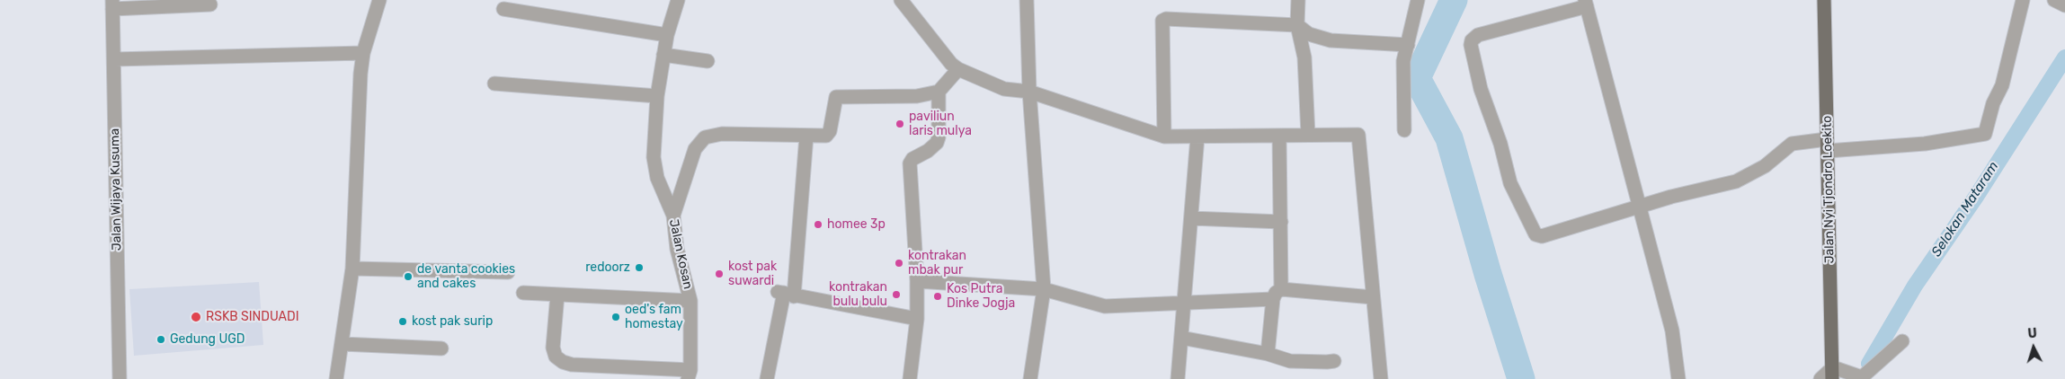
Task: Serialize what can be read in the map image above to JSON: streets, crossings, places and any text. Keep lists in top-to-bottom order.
{
  "streets": {
    "main road": ["Jalan Nyi Tjondro Loekito"],
    "street": ["Jalan Wijaya Kusuma", "Jalan Kosan"]
  },
  "water": ["Selokan Mataram"],
  "places": [
    "paviliun laris mulya",
    "homee 3p",
    "kontrakan mbak pur",
    "redoorz",
    "kost pak suwardi",
    "de vanta cookies and cakes",
    "kontrakan bulu bulu",
    "Kos Putra Dinke Jogja",
    "RSKB SINDUADI",
    "oed's fam homestay",
    "kost pak surip",
    "Gedung UGD"
  ],
  "north": "top"
}
